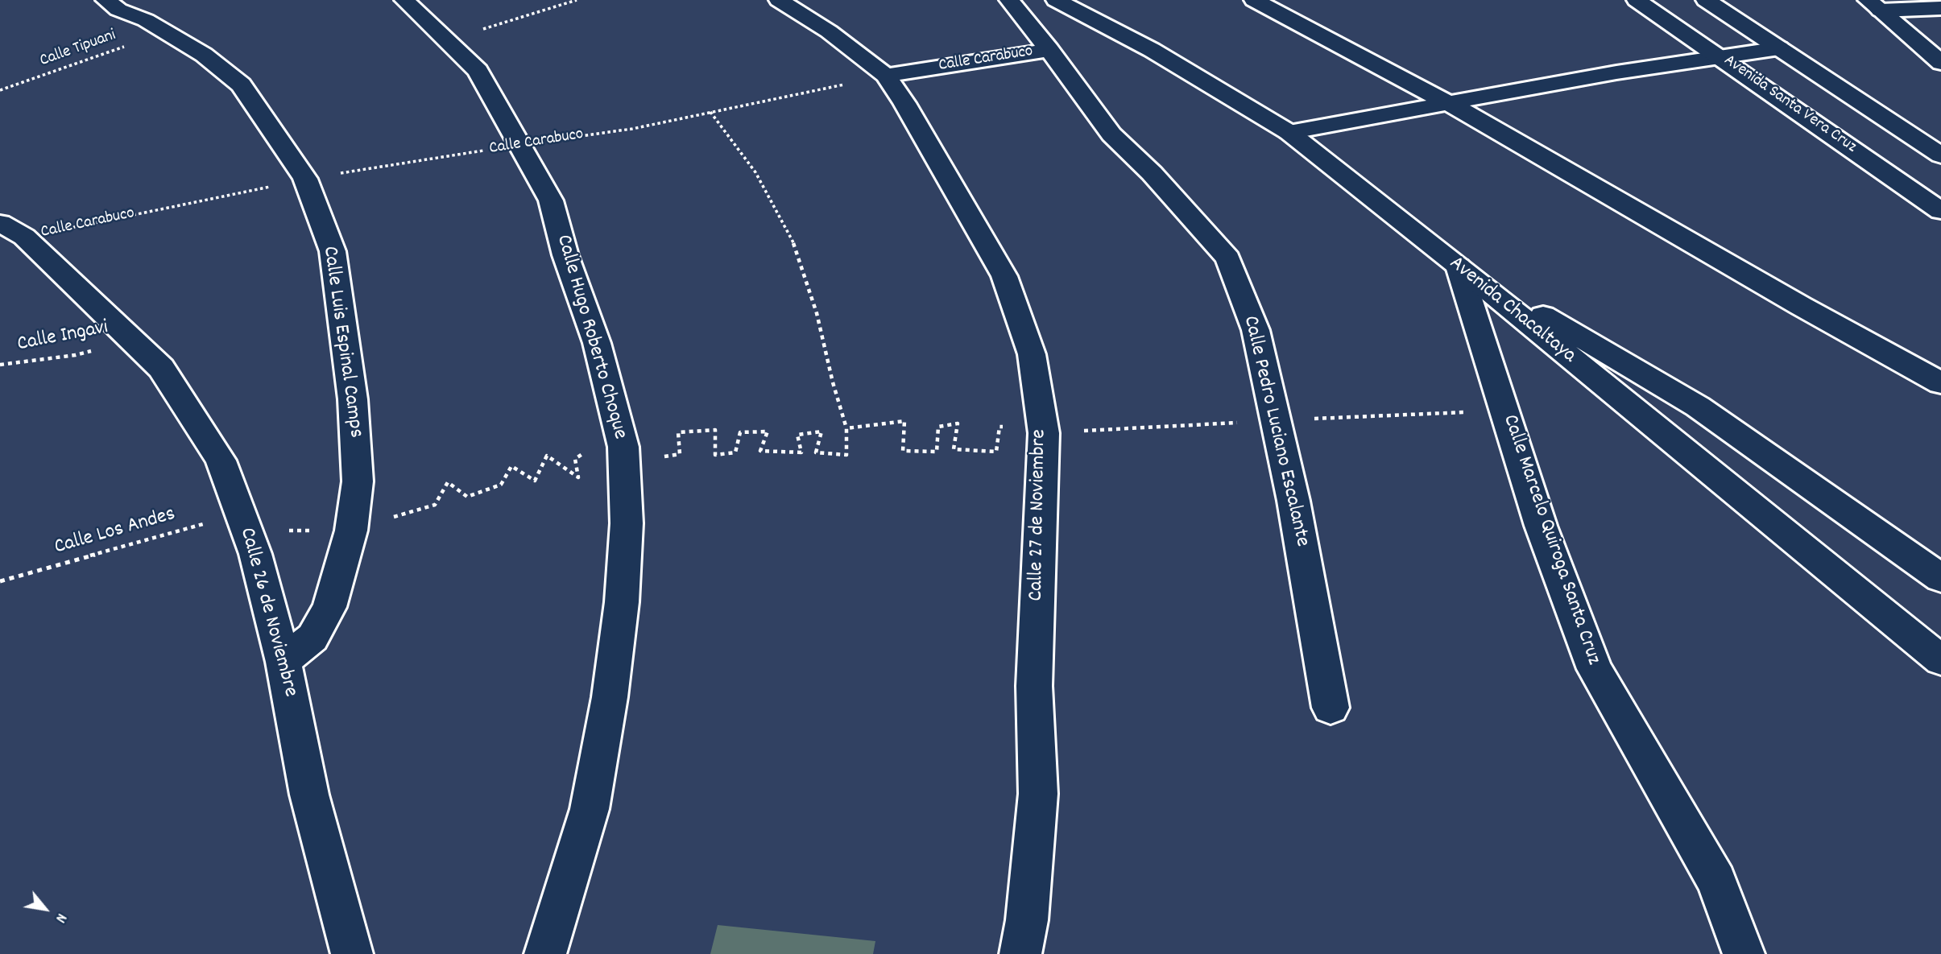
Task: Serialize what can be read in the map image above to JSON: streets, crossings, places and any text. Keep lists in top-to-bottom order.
{
  "streets": {
    "street": [
      "Calle Carabuco",
      "Avenida Santa Vera Cruz",
      "Avenida Chacaltaya",
      "Calle Hugo Roberto Choque",
      "Calle Luis Espinal Camps",
      "Calle Pedro Luciano Escalante",
      "Calle 27 de Noviembre",
      "Calle Marcelo Quiroga Santa Cruz",
      "Calle 26 de Noviembre"
    ],
    "path": ["Calle Tipuani", "Calle Ingavi", "Calle Los Andes"]
  },
  "crossings": [
    ["Calle Tipuani", "Calle Luis Espinal Camps"],
    ["Calle Carabuco", "Calle Hugo Roberto Choque"],
    ["Calle Carabuco", "Calle Luis Espinal Camps"],
    ["Calle Carabuco", "Calle Pedro Luciano Escalante"],
    ["Calle Carabuco", "Calle 27 de Noviembre"],
    ["Calle Carabuco", "Calle 26 de Noviembre"],
    ["Avenida Chacaltaya", "Calle Marcelo Quiroga Santa Cruz"],
    ["Calle Ingavi", "Calle 26 de Noviembre"],
    ["Calle Luis Espinal Camps", "Calle 26 de Noviembre"],
    ["Calle Los Andes", "Calle 26 de Noviembre"]
  ],
  "north": "bottom right"
}
